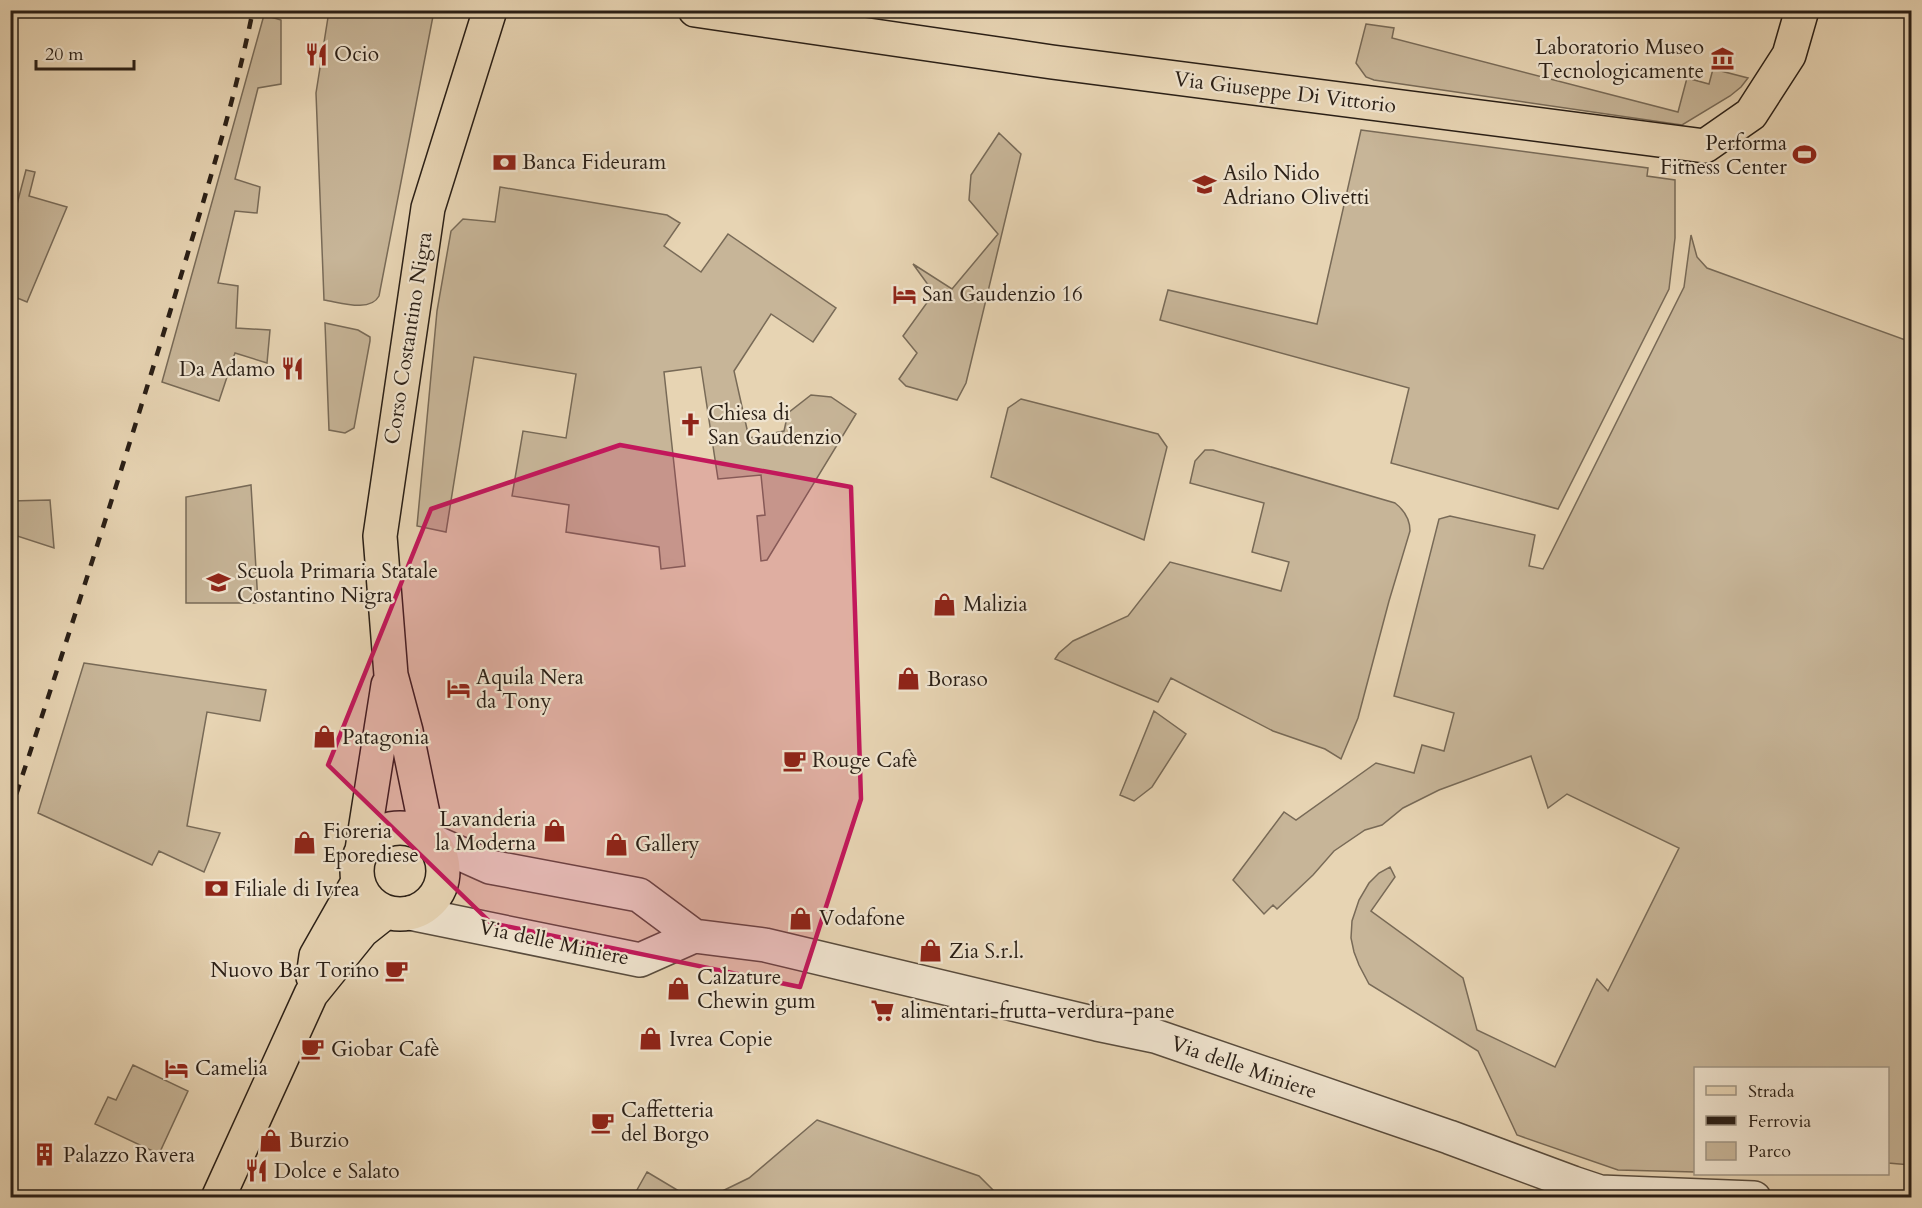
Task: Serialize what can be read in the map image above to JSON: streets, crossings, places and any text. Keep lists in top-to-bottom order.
{
  "streets": {
    "main road": ["Via Giuseppe Di Vittorio", "Corso Costantino Nigra"],
    "street": ["Via delle Miniere"]
  },
  "crossings": [
    ["Corso Costantino Nigra", "Via delle Miniere"]
  ],
  "places": {
    "restaurant": ["Ocio", "Da Adamo", "Dolce e Salato"],
    "museum": ["Laboratorio Museo Tecnologicamente"],
    "sports": ["Performa Fitness Center"],
    "bank": ["Banca Fideuram", "Filiale di Ivrea"],
    "school or university": ["Asilo Nido Adriano Olivetti", "Scuola Primaria Statale Costantino Nigra"],
    "hotel": ["San Gaudenzio 16", "Aquila Nera da Tony", "Camelia"],
    "church": ["Chiesa di San Gaudenzio"],
    "shop": [
      "Malizia",
      "Boraso",
      "Patagonia",
      "Lavanderia la Moderna",
      "Fioreria Eporediese",
      "Gallery",
      "Vodafone",
      "Zia S.r.l.",
      "Calzature Chewin gum",
      "Ivrea Copie",
      "Burzio"
    ],
    "cafe": [
      "Rouge Cafè",
      "Nuovo Bar Torino",
      "Giobar Cafè",
      "Caffetteria del Borgo"
    ],
    "supermarket": ["alimentari-frutta-verdura-pane"],
    "building": ["Palazzo Ravera"]
  },
  "legend": ["Strada", "Ferrovia", "Parco"],
  "scale_bar": "20 m"
}
